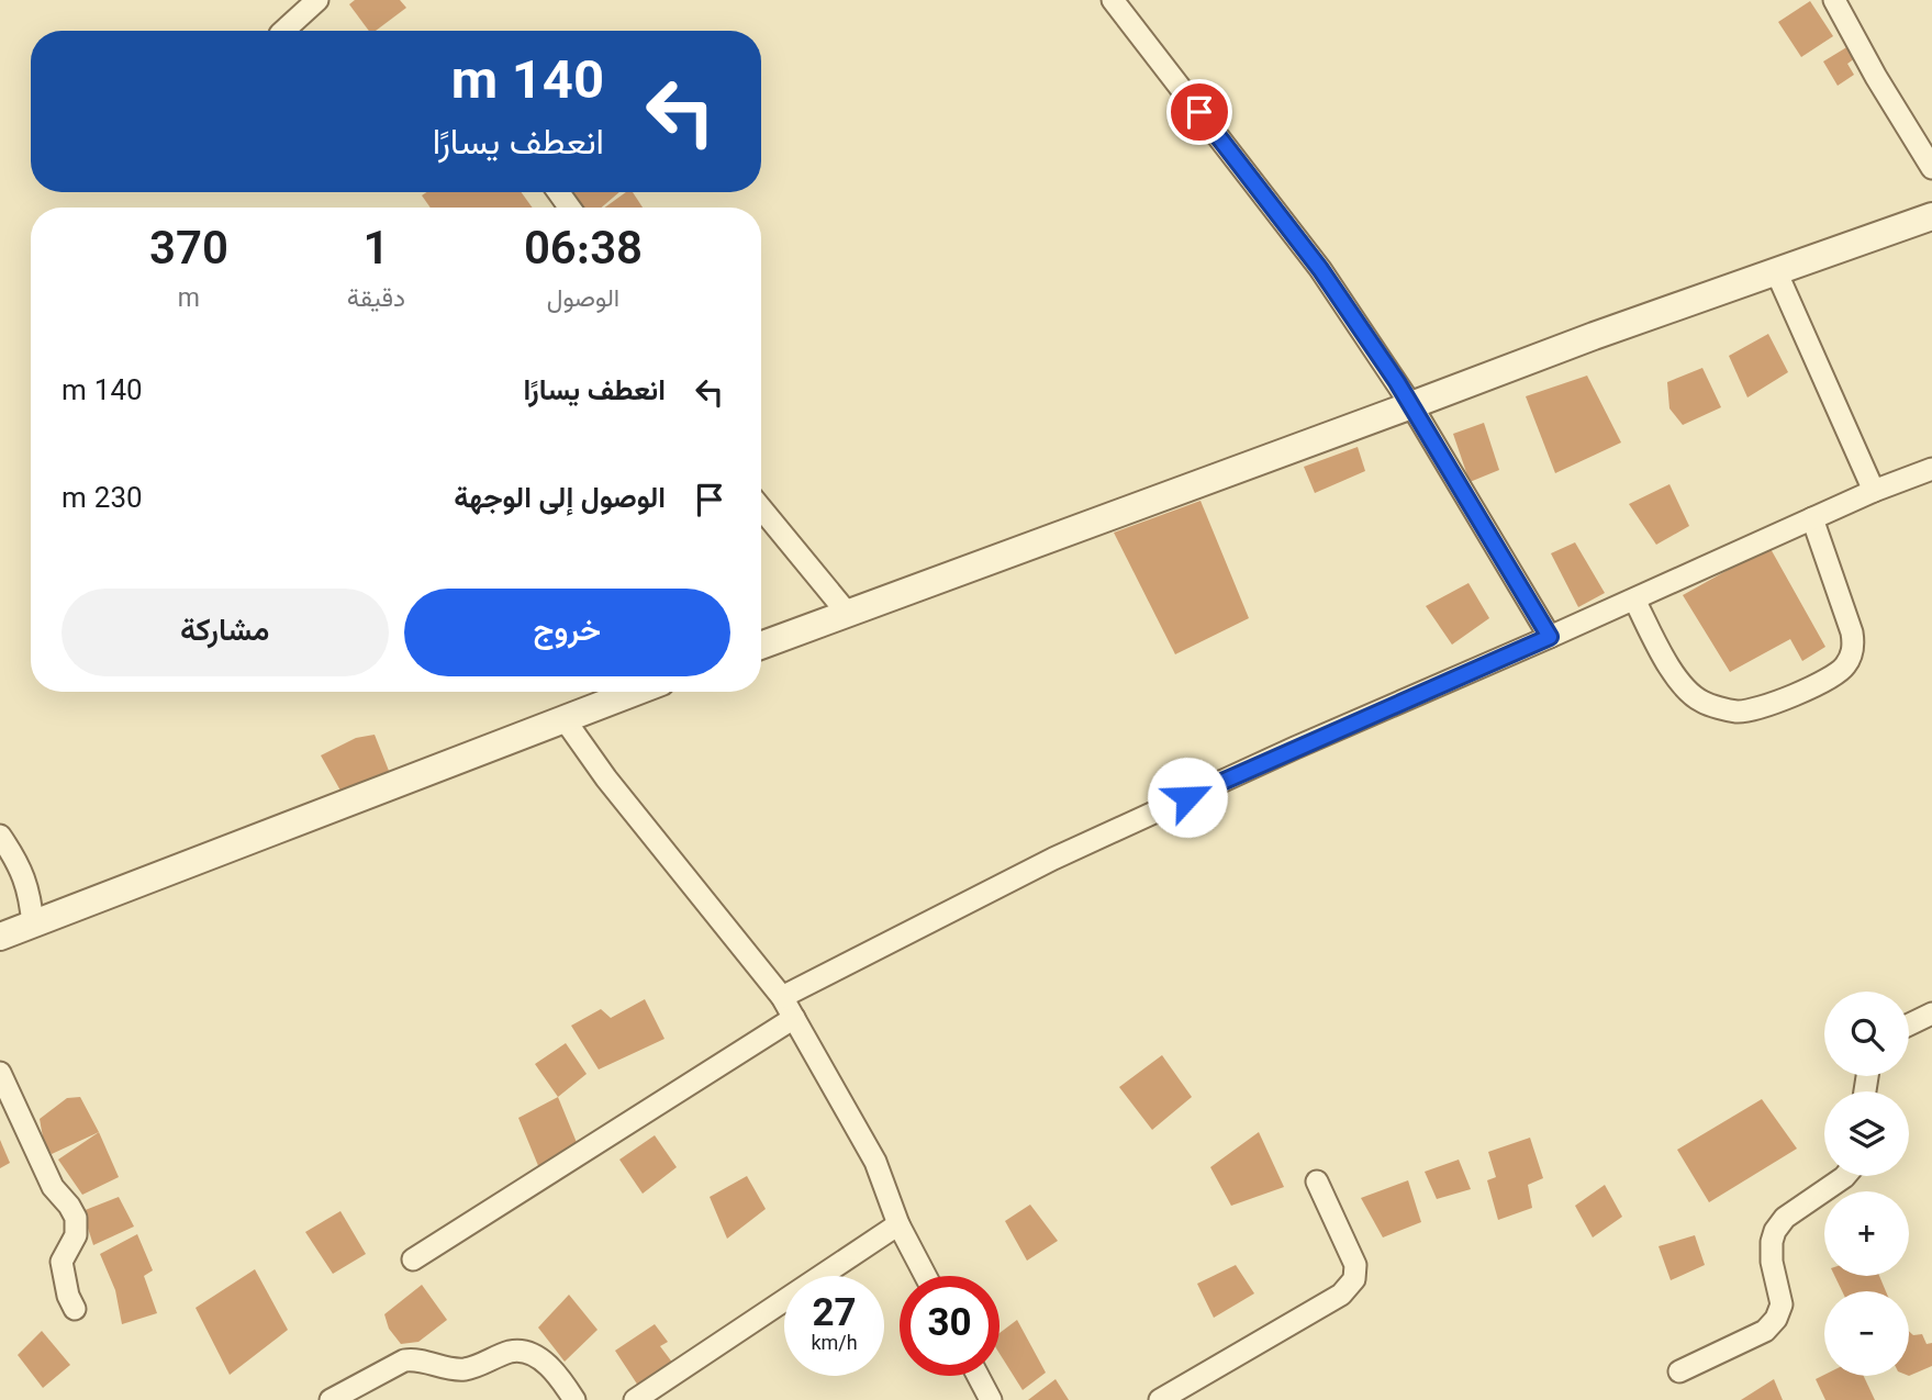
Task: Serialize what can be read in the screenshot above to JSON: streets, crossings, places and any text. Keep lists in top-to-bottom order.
{
  "page": {
    "turn": ["140 m", "انعطف يسارًا"],
    "eta": [
      "06:38",
      "الوصول",
      "1",
      "دقيقة",
      "370",
      "m"
    ],
    "list": [
      {
        "name": "انعطف يسارًا",
        "value": "140 m"
      },
      {
        "name": "الوصول إلى الوجهة",
        "value": "230 m"
      }
    ],
    "buttons": ["خروج", "مشاركة"],
    "map_buttons": ["+", "−"],
    "speed": "27 km/h",
    "limit": "30"
  }
}
